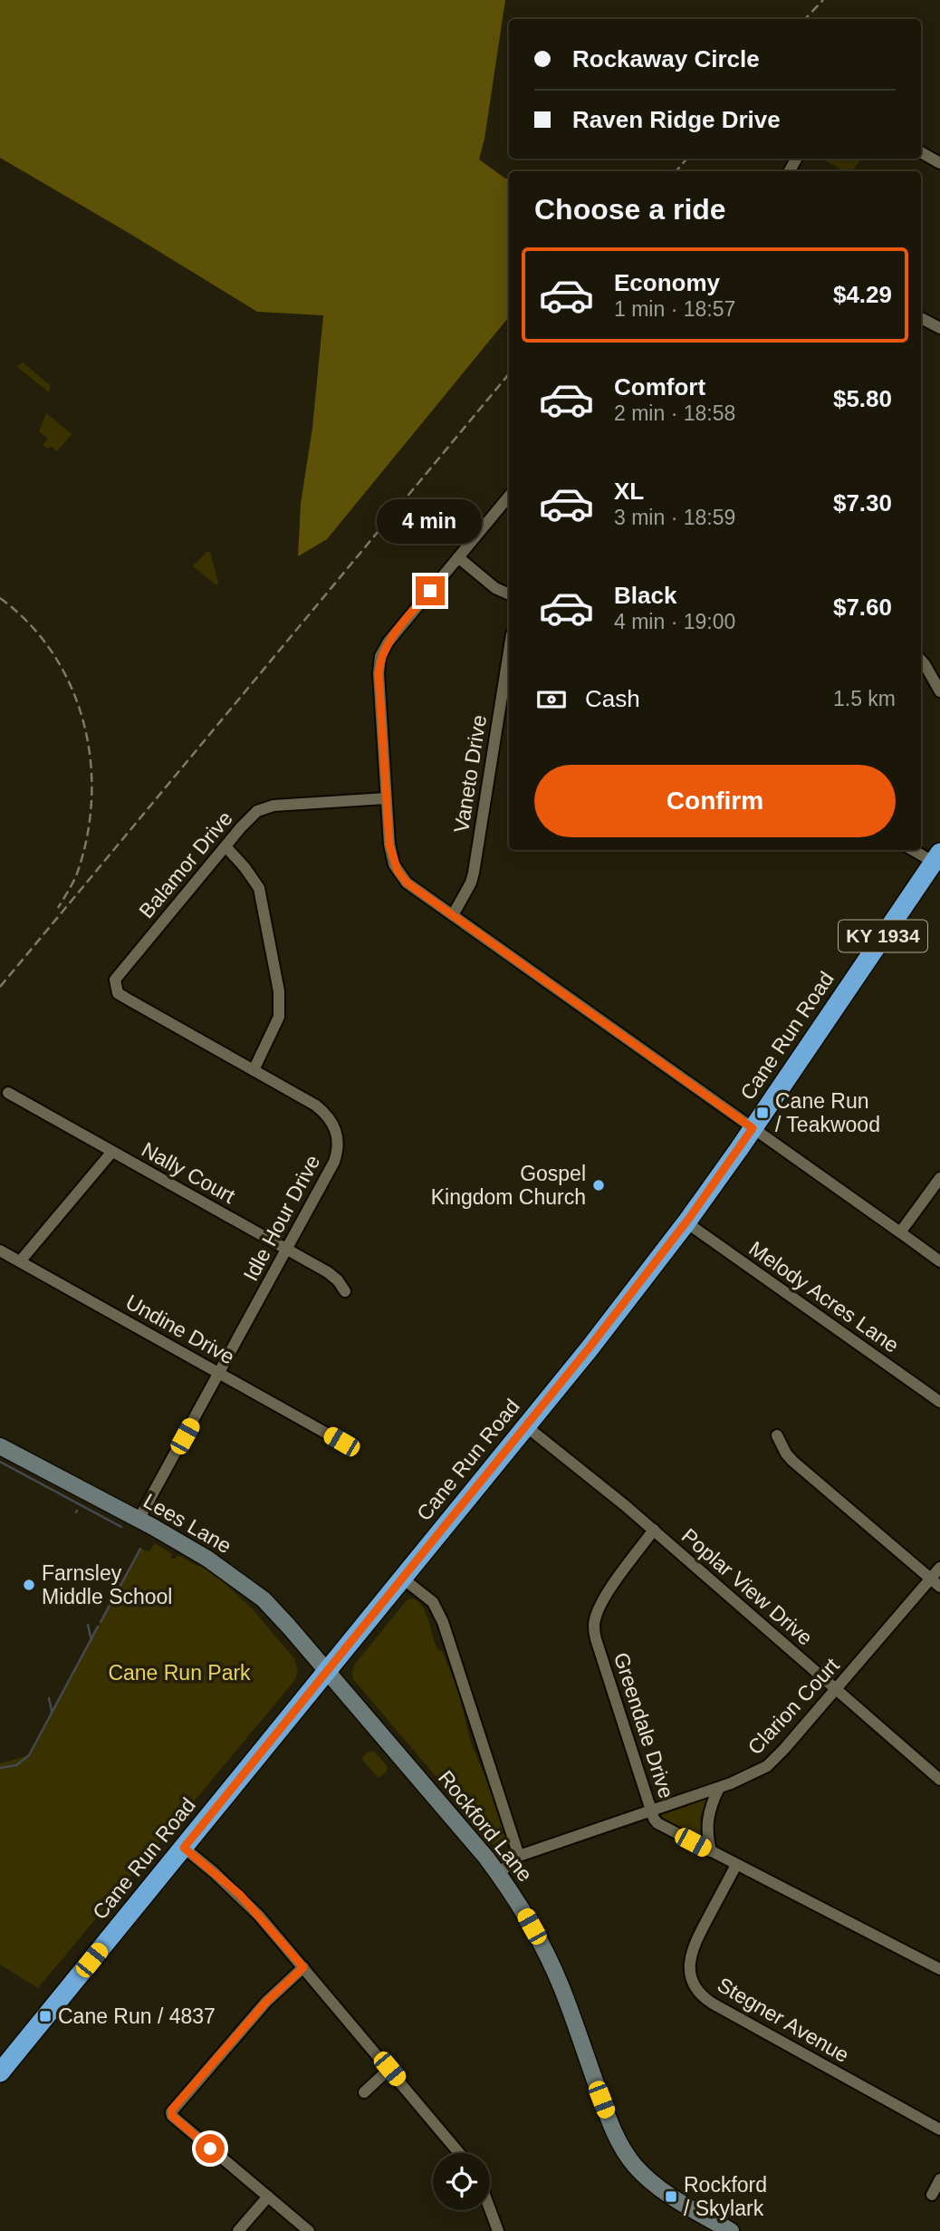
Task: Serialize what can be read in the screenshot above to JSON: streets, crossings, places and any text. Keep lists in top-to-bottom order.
{
  "streets": {
    "highway": ["KY 1934", "Cane Run Road"],
    "main road": ["Lees Lane", "Rockford Lane"],
    "street": [
      "Vaneto Drive",
      "Balamor Drive",
      "Nally Court",
      "Idle Hour Drive",
      "Melody Acres Lane",
      "Undine Drive",
      "Poplar View Drive",
      "Clarion Court",
      "Greendale Drive",
      "Stegner Avenue"
    ]
  },
  "crossings": [
    ["Balamor Drive", "Idle Hour Drive"],
    ["Cane Run Road", "Melody Acres Lane"],
    ["Cane Run Road", "Lees Lane"],
    ["Cane Run Road", "Poplar View Drive"],
    ["Cane Run Road", "Rockford Lane"],
    ["Nally Court", "Idle Hour Drive"],
    ["Idle Hour Drive", "Undine Drive"],
    ["Idle Hour Drive", "Lees Lane"],
    ["Lees Lane", "Rockford Lane"],
    ["Poplar View Drive", "Clarion Court"],
    ["Poplar View Drive", "Greendale Drive"],
    ["Clarion Court", "Greendale Drive"],
    ["Clarion Court", "Rockford Lane"],
    ["Greendale Drive", "Stegner Avenue"]
  ],
  "parks": ["Cane Run Park"],
  "places": {
    "transit": ["Cane Run / Teakwood", "Cane Run / 4837", "Rockford / Skylark"],
    "other": ["Gospel Kingdom Church", "Farnsley Middle School"]
  },
  "page": {
    "banner": ["Rockaway Circle", "Raven Ridge Drive"],
    "heading": "Choose a ride",
    "list": [
      {
        "name": "Economy",
        "note": "1 min · 18:57",
        "value": "$4.29"
      },
      {
        "name": "Comfort",
        "note": "2 min · 18:58",
        "value": "$5.80"
      },
      {
        "name": "XL",
        "note": "3 min · 18:59",
        "value": "$7.30"
      },
      {
        "name": "Black",
        "note": "4 min · 19:00",
        "value": "$7.60"
      }
    ],
    "bubble": "4 min",
    "pay": ["Cash", "1.5 km"],
    "buttons": "Confirm"
  }
}
